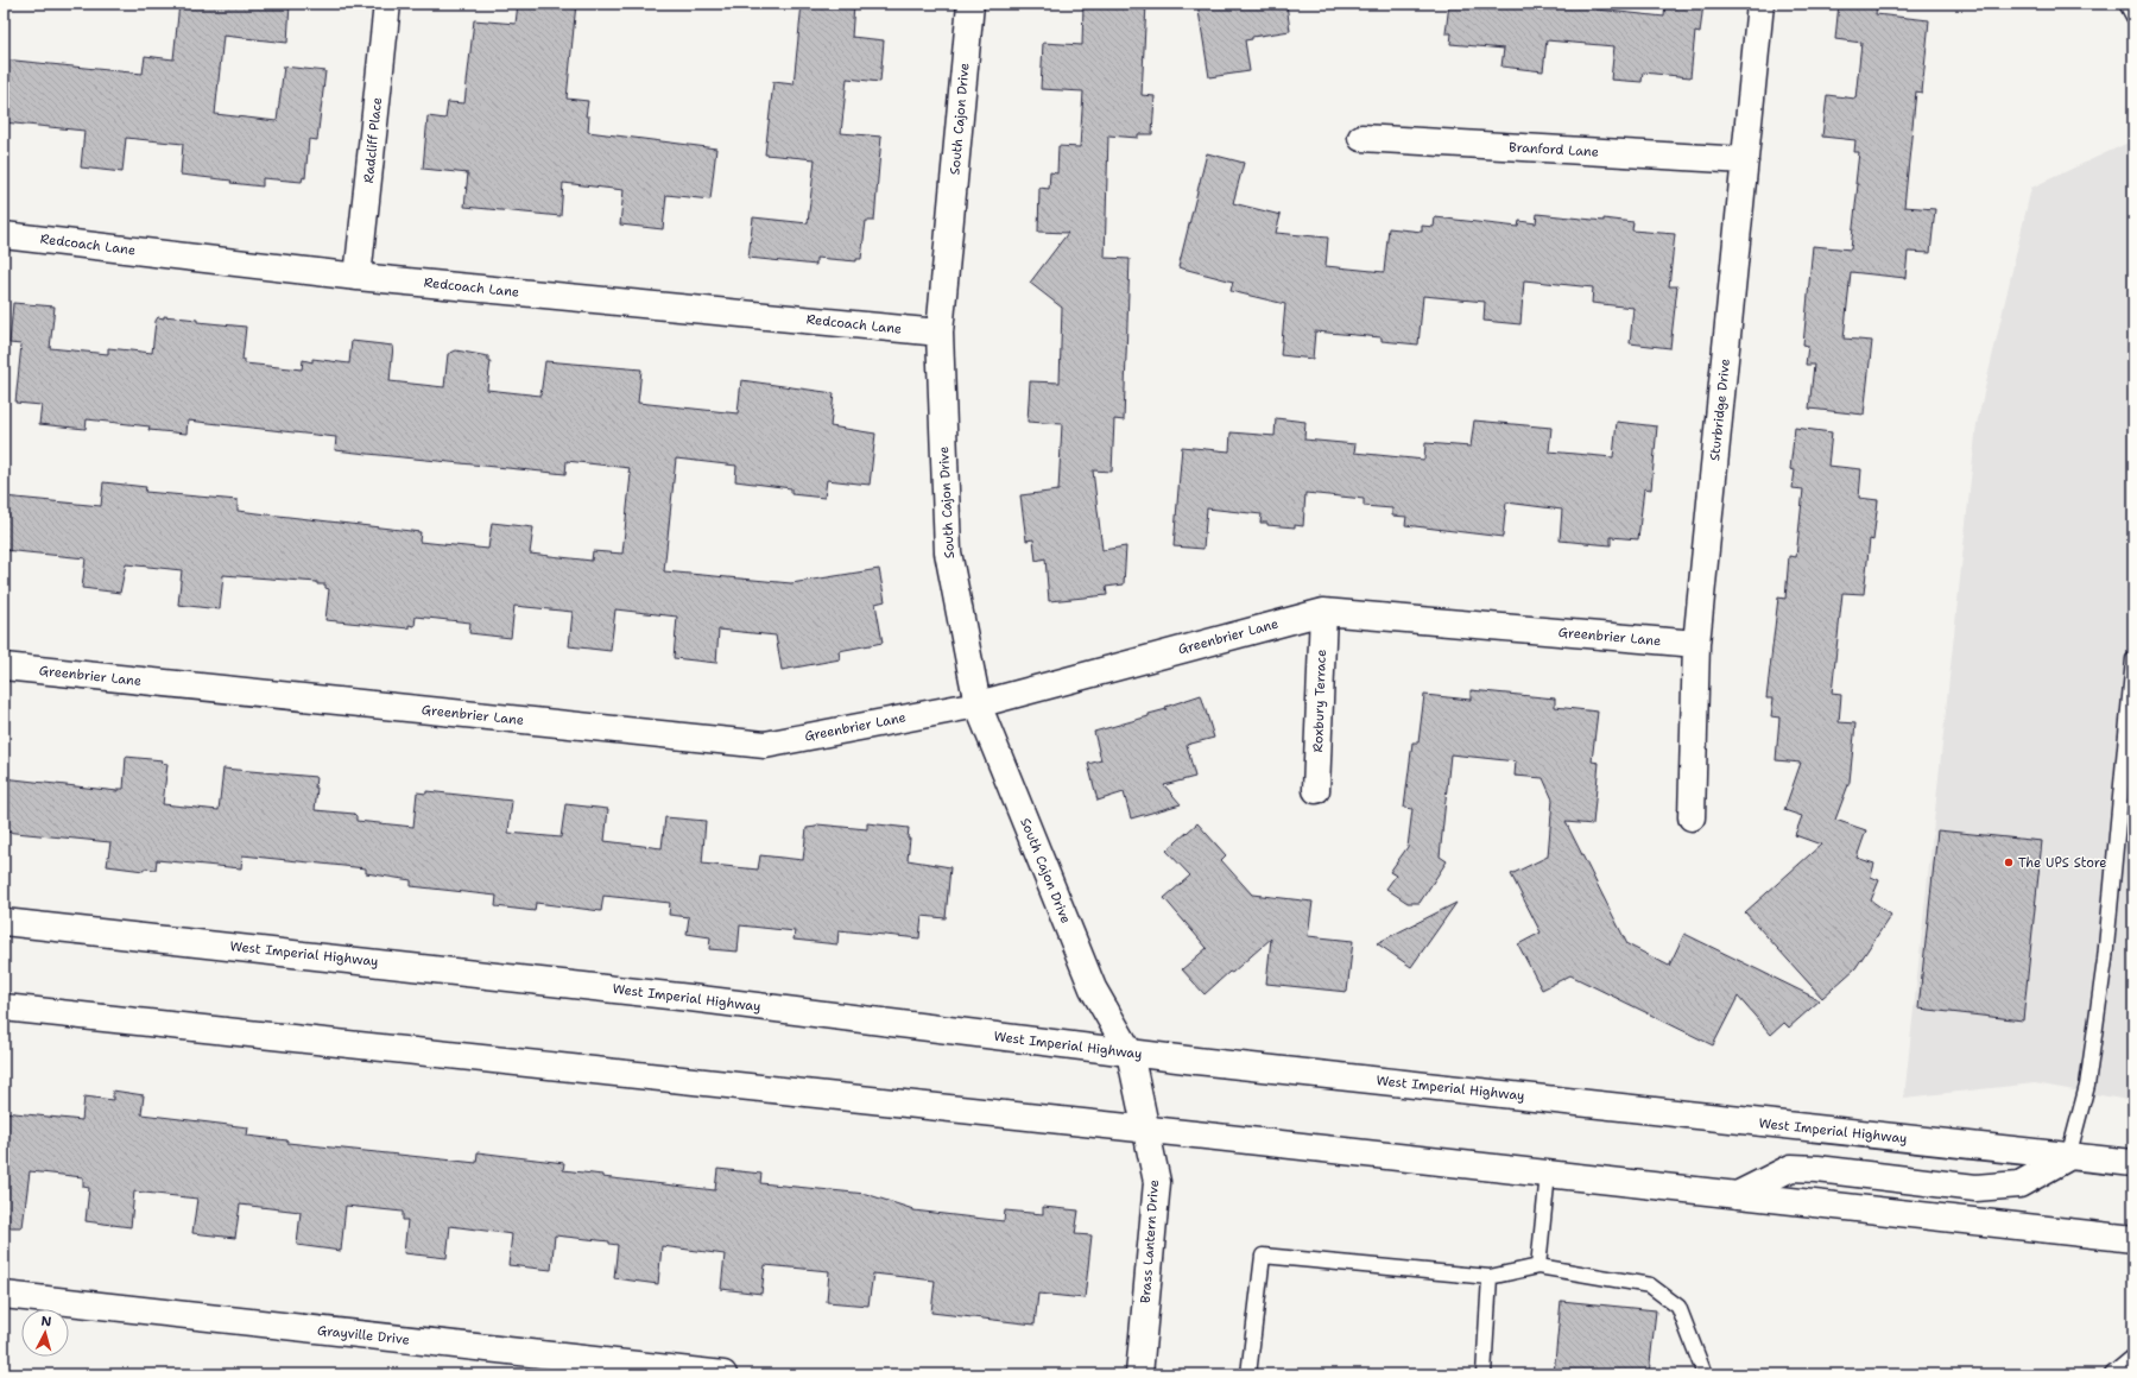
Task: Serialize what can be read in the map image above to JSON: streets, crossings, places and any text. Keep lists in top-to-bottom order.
{
  "streets": {
    "street": [
      "South Cajon Drive",
      "Radcliff Place",
      "Branford Lane",
      "Redcoach Lane",
      "Sturbridge Drive",
      "Greenbrier Lane",
      "Roxbury Terrace",
      "West Imperial Highway",
      "Brass Lantern Drive",
      "Grayville Drive"
    ]
  },
  "crossings": [
    ["South Cajon Drive", "Redcoach Lane"],
    ["South Cajon Drive", "Greenbrier Lane"],
    ["South Cajon Drive", "West Imperial Highway"],
    ["South Cajon Drive", "Brass Lantern Drive"],
    ["Radcliff Place", "Redcoach Lane"],
    ["Branford Lane", "Sturbridge Drive"],
    ["Sturbridge Drive", "Greenbrier Lane"],
    ["Greenbrier Lane", "Roxbury Terrace"],
    ["West Imperial Highway", "Brass Lantern Drive"]
  ],
  "places": ["The UPS Store"],
  "north": "top"
}
